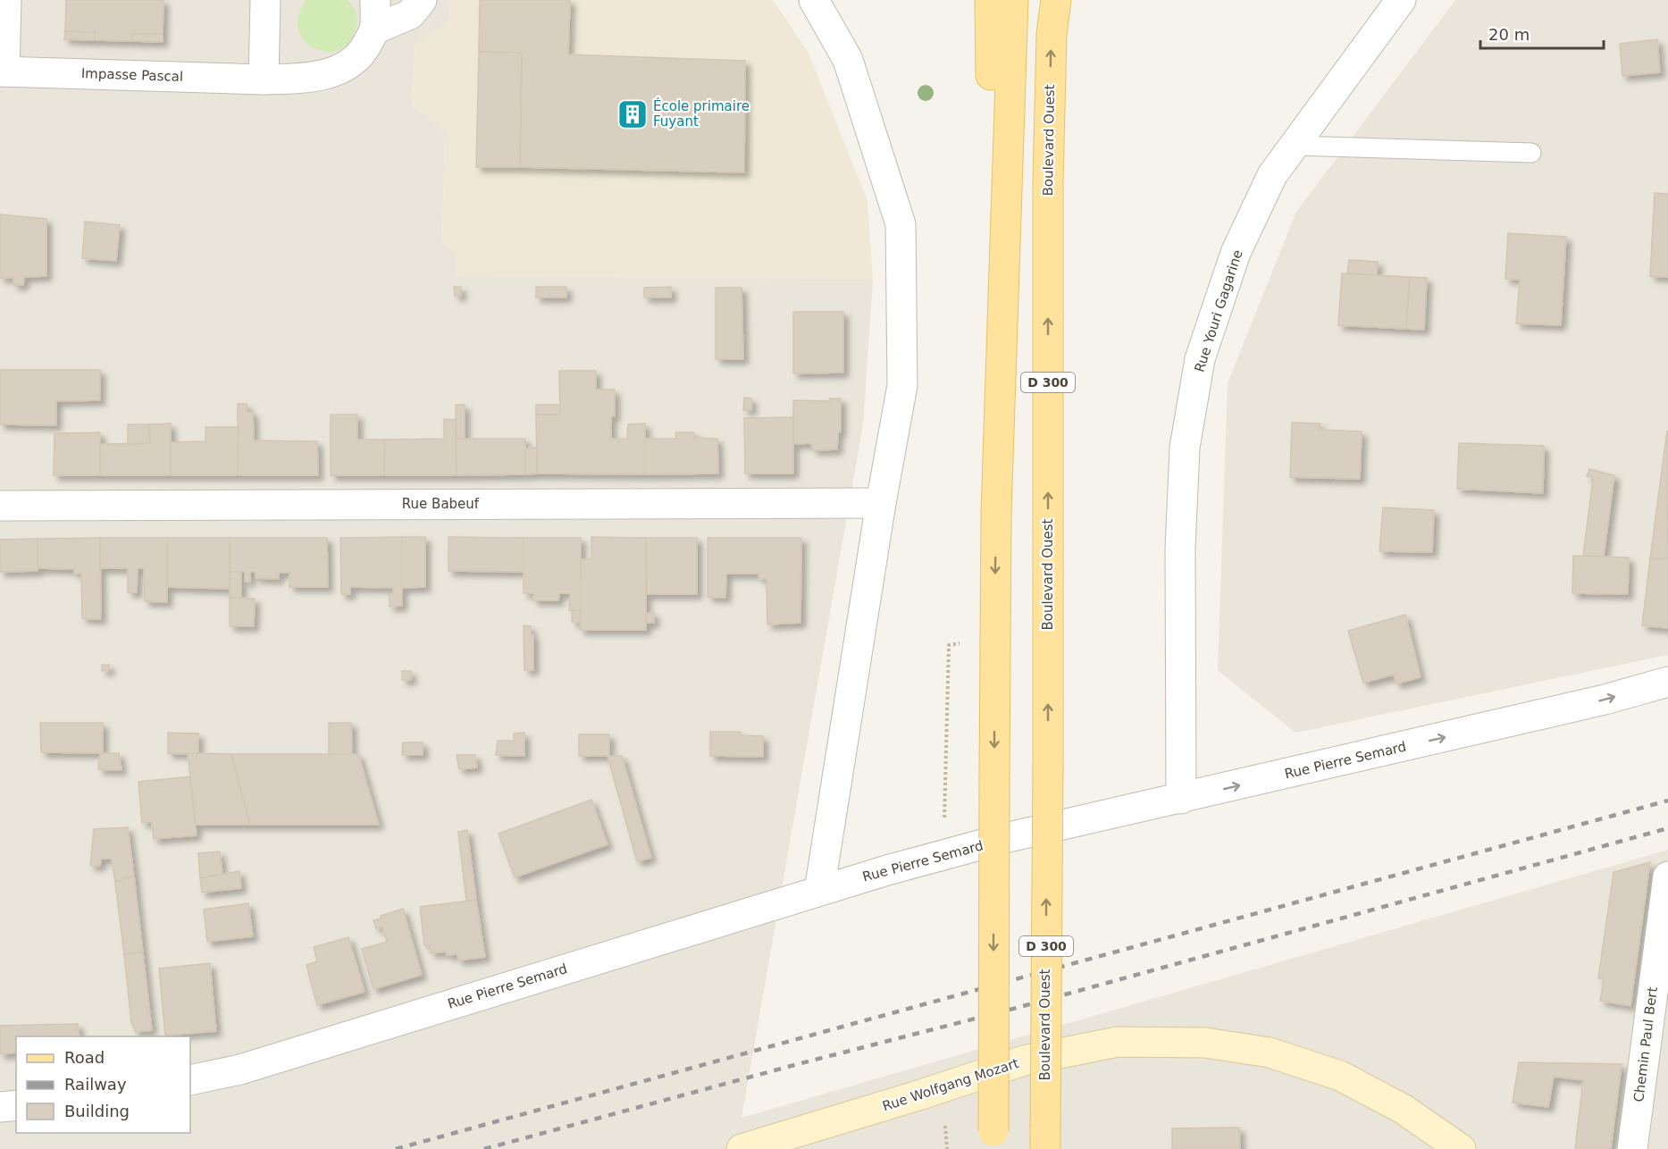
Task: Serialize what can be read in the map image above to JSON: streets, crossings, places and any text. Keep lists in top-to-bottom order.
{
  "streets": {
    "main road": ["Boulevard Ouest", "D 300"],
    "street": [
      "Impasse Pascal",
      "Rue Youri Gagarine",
      "Rue Babeuf",
      "Rue Pierre Semard",
      "Chemin Paul Bert",
      "Rue Wolfgang Mozart"
    ]
  },
  "crossings": [
    ["Rue Youri Gagarine", "Rue Pierre Semard"]
  ],
  "places": {
    "building": ["École primaire Fuyant"]
  },
  "legend": ["Road", "Railway", "Building"],
  "scale_bar": "20 m"
}
